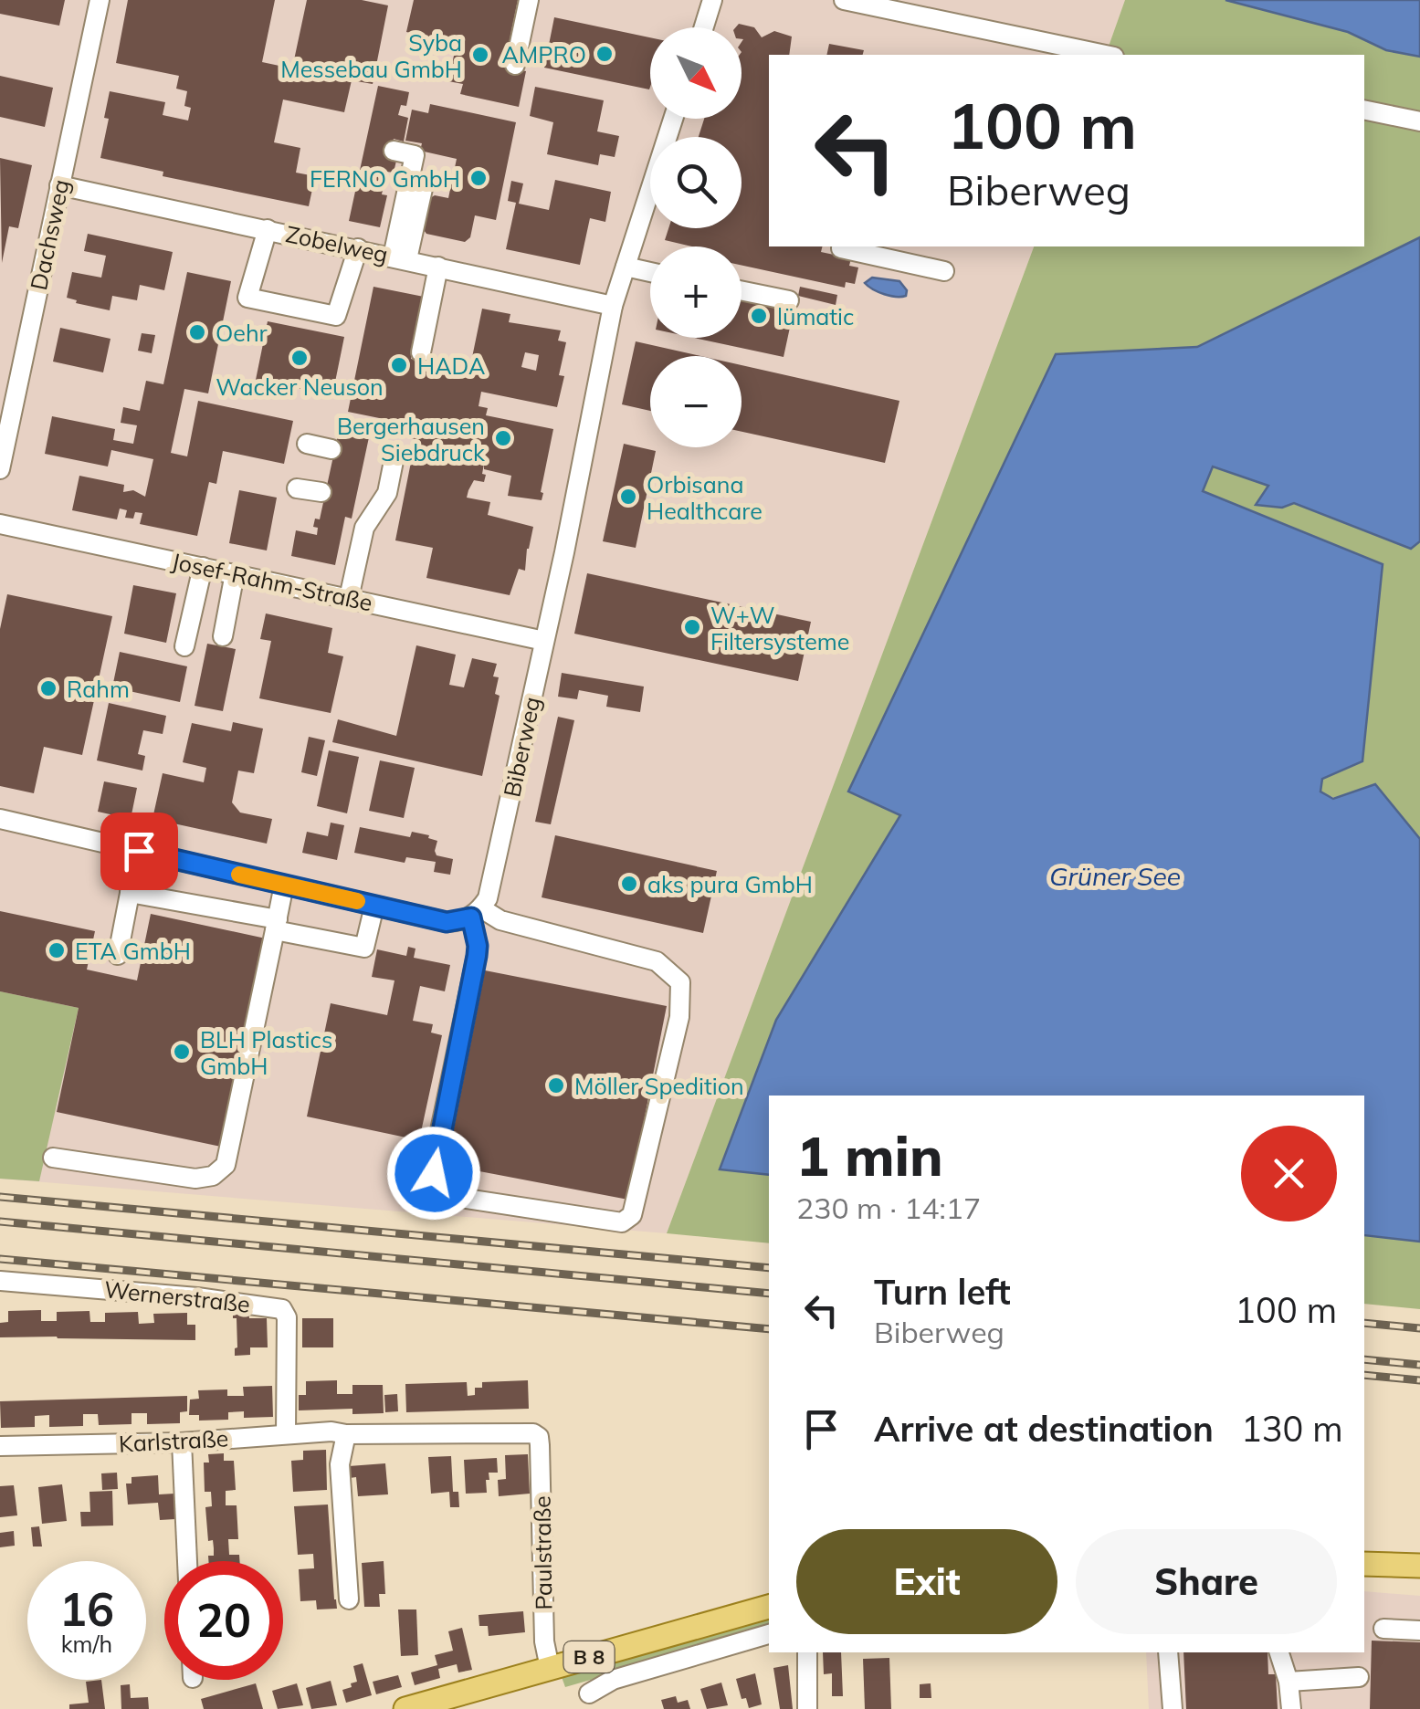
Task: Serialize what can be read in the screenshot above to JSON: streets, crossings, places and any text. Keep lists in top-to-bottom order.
{
  "streets": {
    "main road": ["B 8"],
    "street": [
      "Dachsweg",
      "Zobelweg",
      "Josef-Rahm-Straße",
      "Biberweg",
      "Wernerstraße",
      "Karlstraße",
      "Paulstraße"
    ]
  },
  "crossings": [
    ["Dachsweg", "Zobelweg"],
    ["Zobelweg", "Biberweg"],
    ["Josef-Rahm-Straße", "Biberweg"],
    ["Wernerstraße", "Karlstraße"],
    ["Karlstraße", "Paulstraße"],
    ["Paulstraße", "B 8"]
  ],
  "water": ["Grüner See"],
  "places": [
    "AMPRO",
    "Syba Messebau GmbH",
    "FERNO GmbH",
    "lümatic",
    "Oehr",
    "Wacker Neuson",
    "HADA",
    "Bergerhausen Siebdruck",
    "Orbisana Healthcare",
    "W+W Filtersysteme",
    "Rahm",
    "aks pura GmbH",
    "ETA GmbH",
    "BLH Plastics GmbH",
    "Möller Spedition"
  ],
  "north": "bottom right",
  "page": {
    "map_buttons": ["+", "−"],
    "turn": ["100 m", "Biberweg"],
    "heading": ["1 min", "230 m · 14:17"],
    "list": [
      {
        "name": "Turn left",
        "note": "Biberweg",
        "value": "100 m"
      },
      {
        "name": "Arrive at destination",
        "value": "130 m"
      }
    ],
    "buttons": ["Exit", "Share"],
    "speed": "16 km/h",
    "limit": "20"
  }
}
